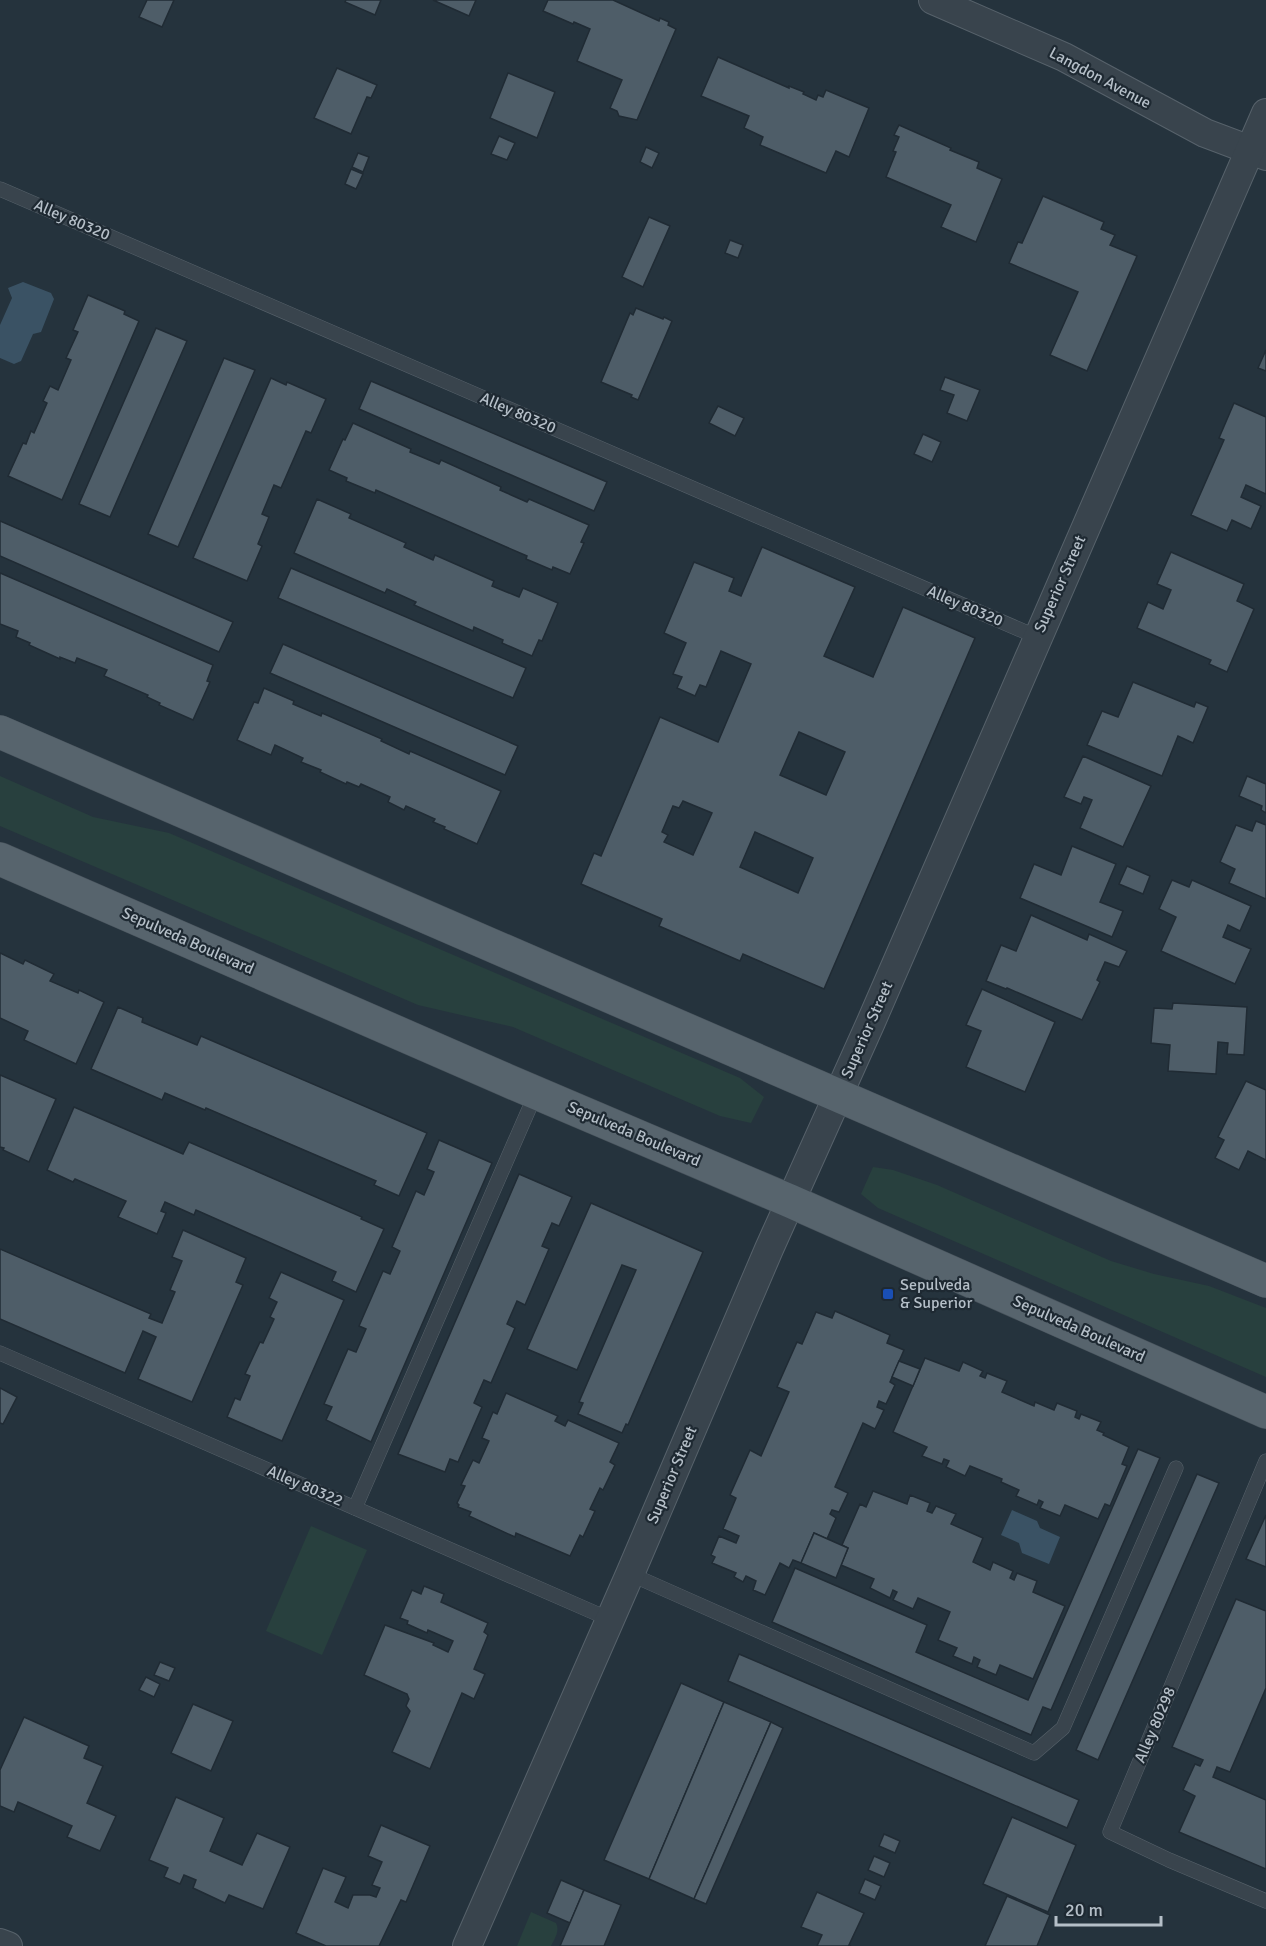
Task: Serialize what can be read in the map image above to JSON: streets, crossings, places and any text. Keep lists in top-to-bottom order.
{
  "streets": {
    "main road": ["Sepulveda Boulevard"],
    "street": ["Langdon Avenue", "Superior Street"],
    "lane": ["Alley 80320", "Alley 80322", "Alley 80298"]
  },
  "crossings": [
    ["Langdon Avenue", "Superior Street"],
    ["Alley 80320", "Superior Street"],
    ["Superior Street", "Sepulveda Boulevard"],
    ["Superior Street", "Alley 80322"]
  ],
  "places": {
    "transit": ["Sepulveda & Superior"]
  },
  "scale_bar": "20 m"
}
